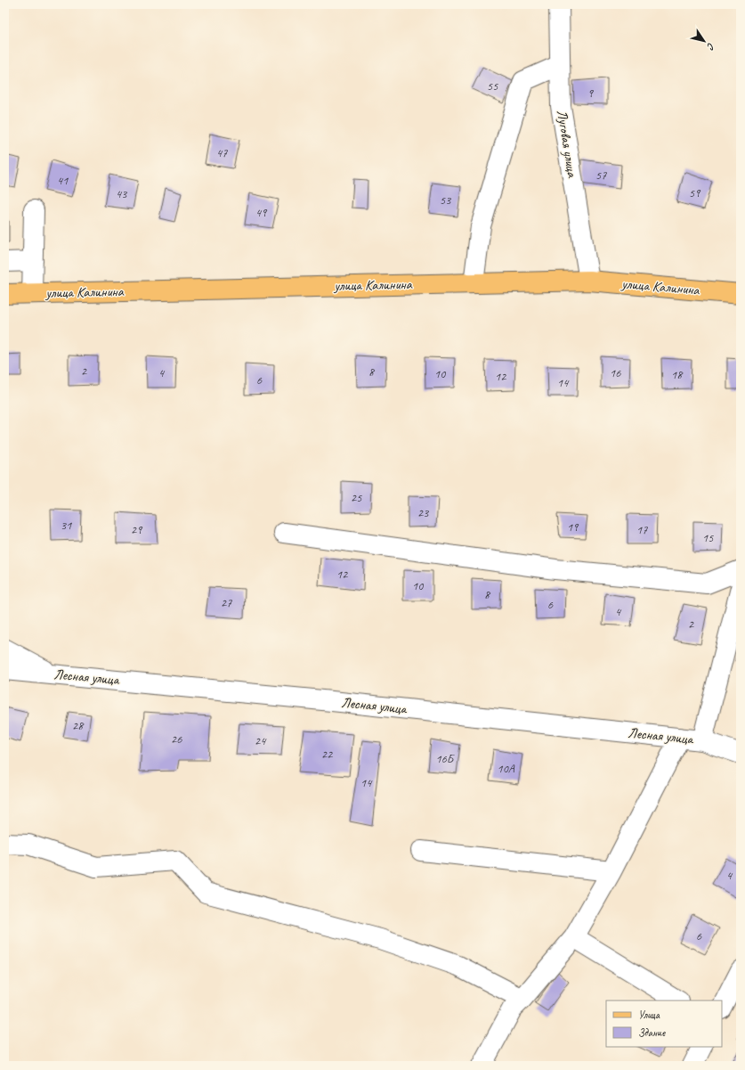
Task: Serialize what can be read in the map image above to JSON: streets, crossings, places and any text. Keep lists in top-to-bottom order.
{
  "streets": {
    "main road": ["улица Калинина"],
    "street": ["Луговая улица", "Лесная улица"]
  },
  "crossings": [
    ["Луговая улица", "улица Калинина"]
  ],
  "house_numbers": [
    "55",
    "9",
    "47",
    "57",
    "41",
    "59",
    "43",
    "53",
    "49",
    "2",
    "8",
    "4",
    "16",
    "10",
    "18",
    "12",
    "6",
    "14",
    "25",
    "23",
    "31",
    "19",
    "29",
    "17",
    "15",
    "12",
    "10",
    "8",
    "27",
    "6",
    "4",
    "2",
    "28",
    "26",
    "24",
    "22",
    "16Б",
    "10А",
    "14",
    "4",
    "6"
  ],
  "legend": ["Улица", "Здание"],
  "north": "bottom right"
}
